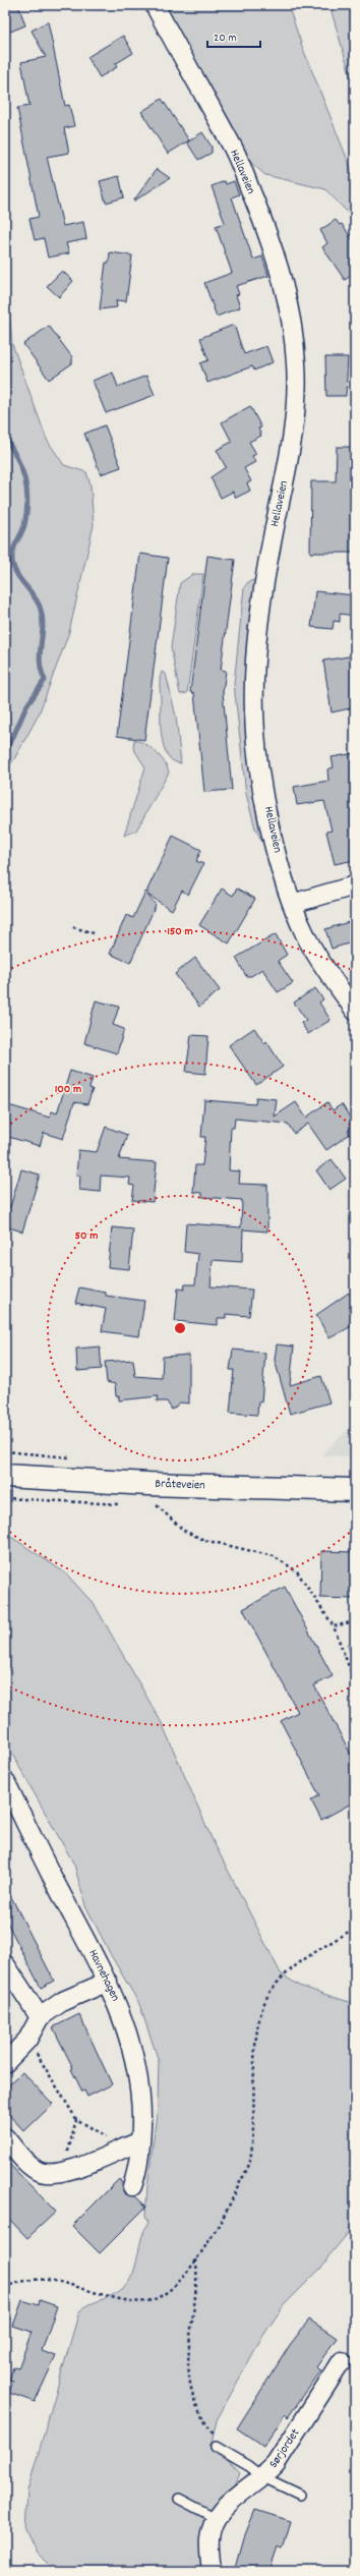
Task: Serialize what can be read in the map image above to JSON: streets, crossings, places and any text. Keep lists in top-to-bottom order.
{
  "streets": {
    "main road": ["Bråteveien"],
    "street": ["Hellaveien", "Havnehagen", "Sørjordet"]
  },
  "scale_bar": "20 m",
  "rings": ["150 m", "100 m", "50 m"]
}
